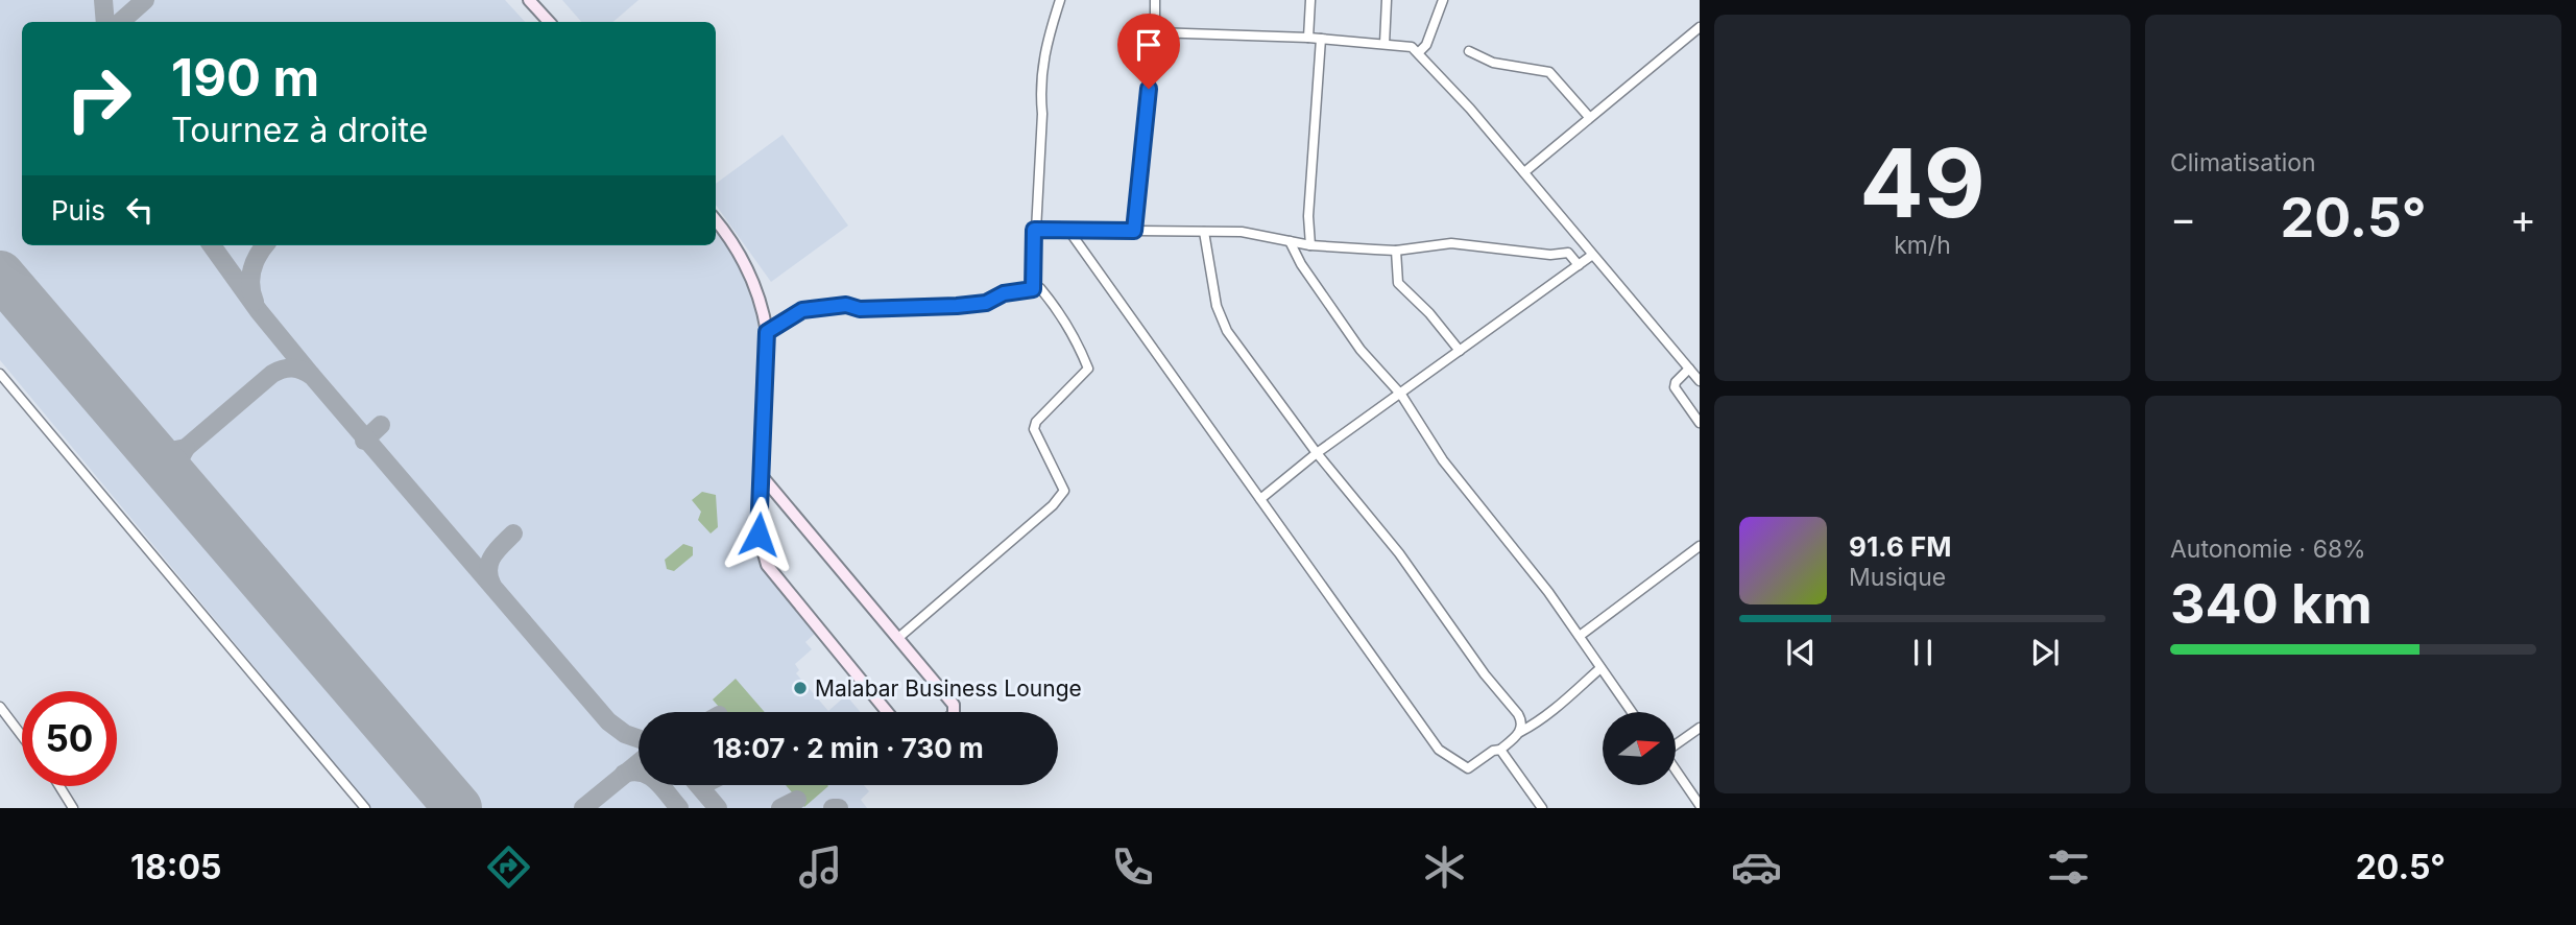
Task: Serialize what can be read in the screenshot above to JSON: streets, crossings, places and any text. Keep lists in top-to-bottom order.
{
  "places": ["Malabar Business Lounge"],
  "north": "right",
  "page": {
    "tile": [
      ["49", "km/h"],
      "Climatisation",
      ["Autonomie · 68%", "340 km"]
    ],
    "turn": ["190 m", "Tournez à droite"],
    "then": "Puis",
    "heat": ["−", "20.5°", "+"],
    "song": ["91.6 FM", "Musique"],
    "limit": "50",
    "trip": "18:07 · 2 min · 730 m",
    "tabs": ["18:05", "20.5°"]
  }
}
